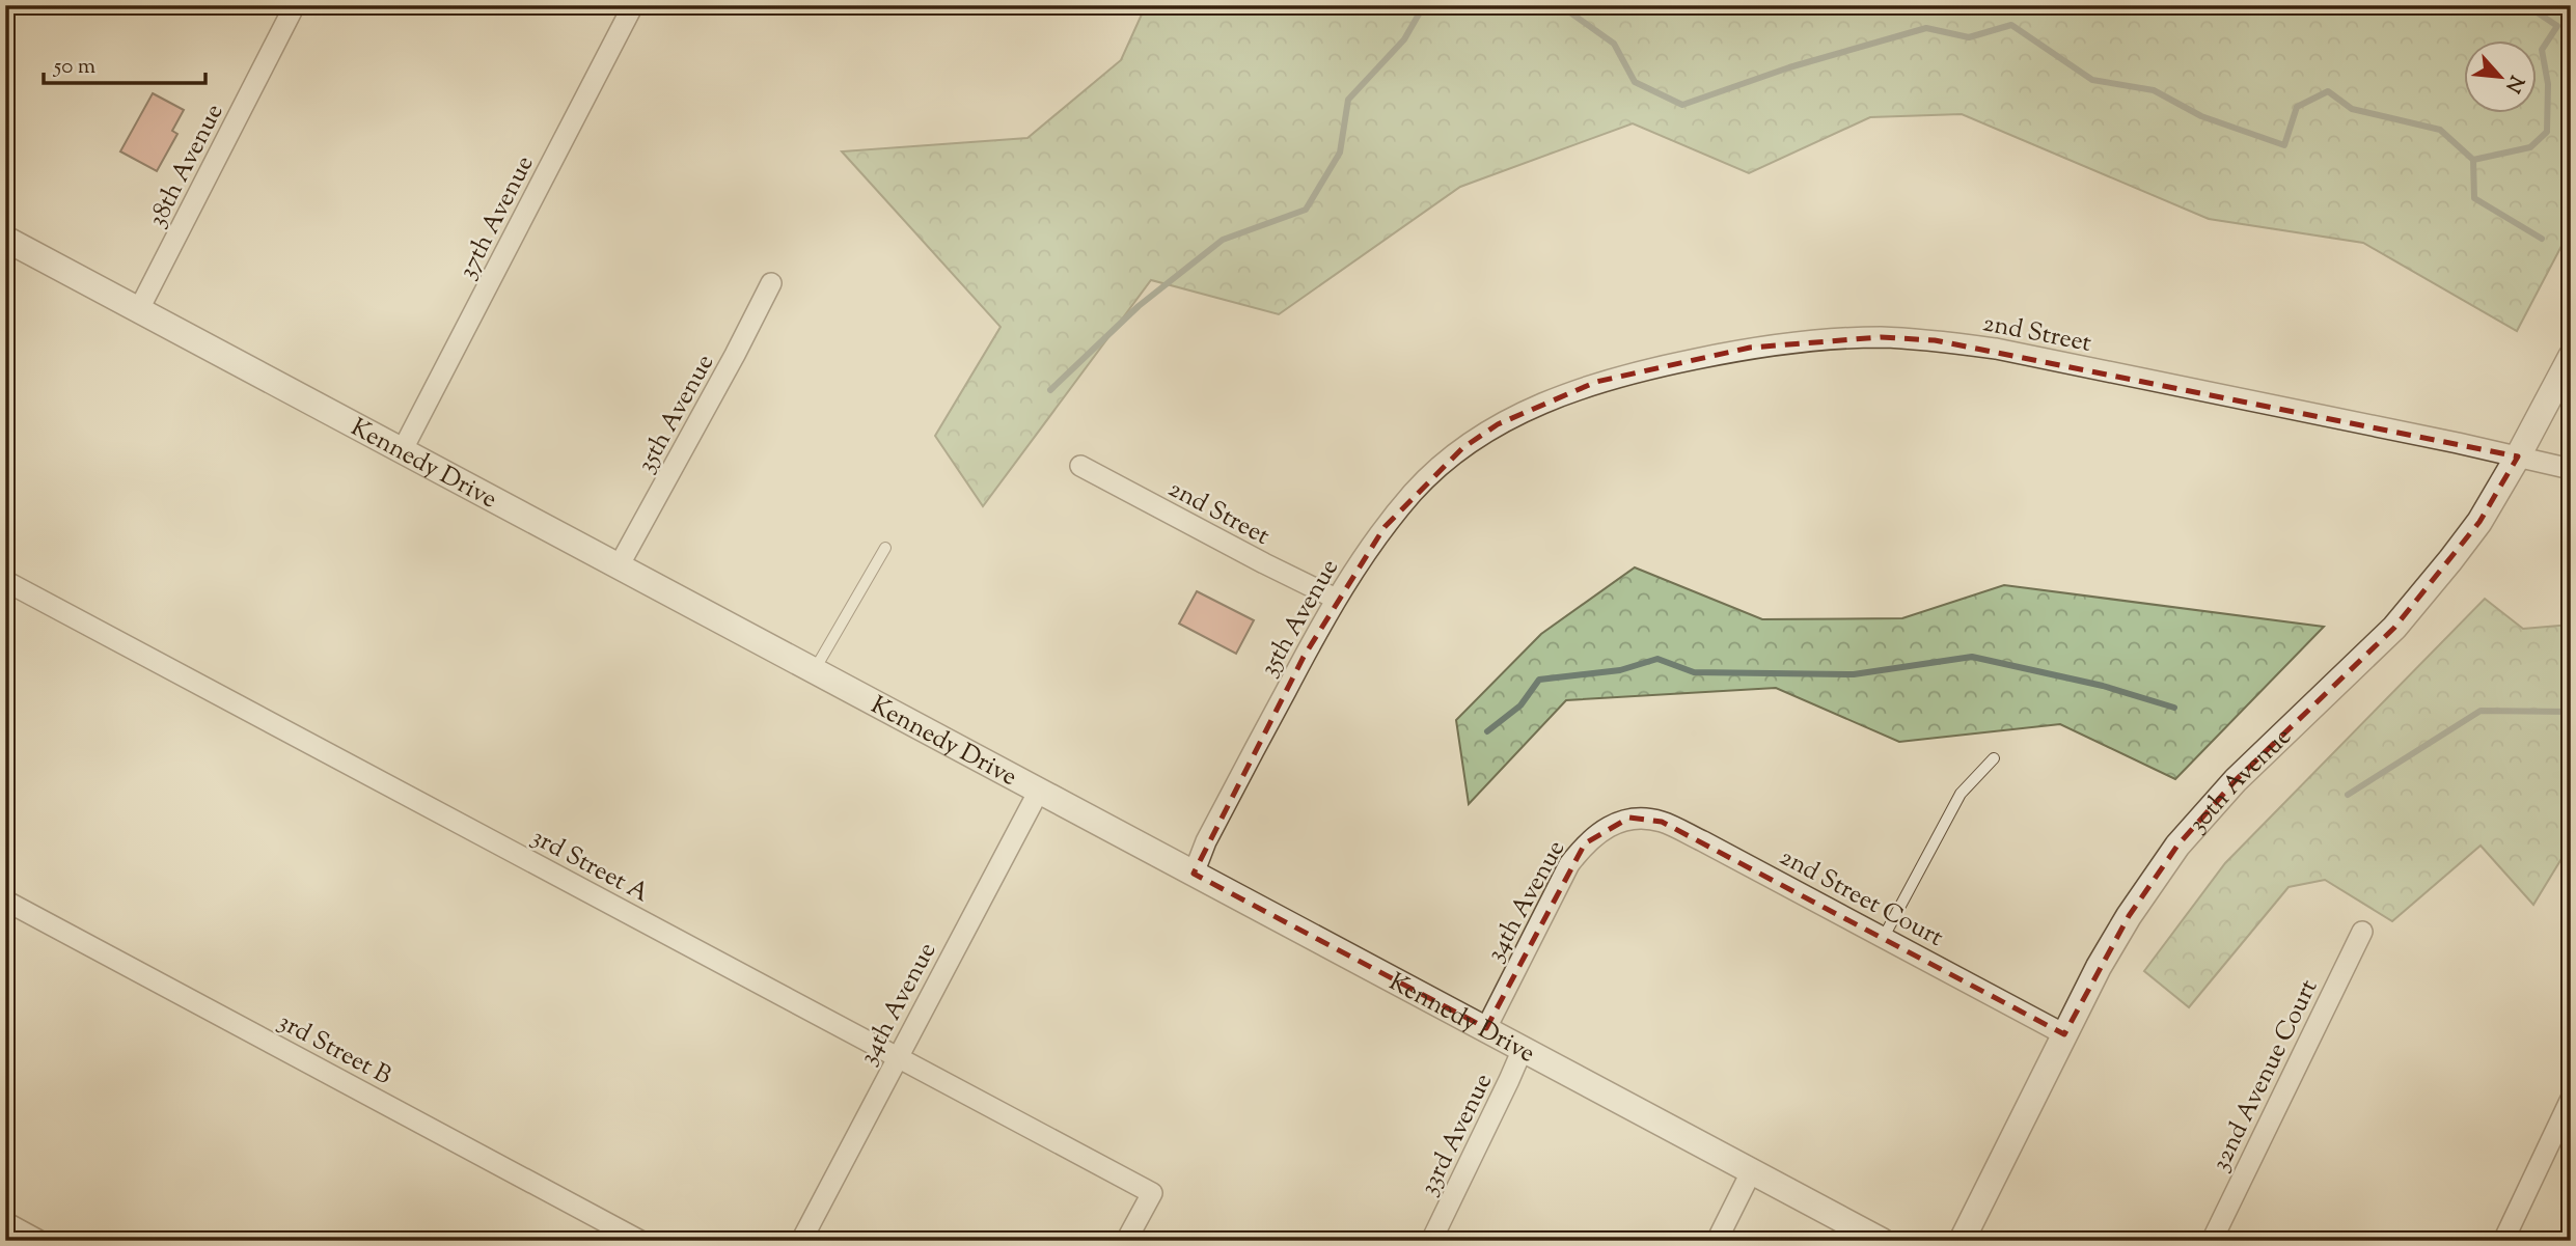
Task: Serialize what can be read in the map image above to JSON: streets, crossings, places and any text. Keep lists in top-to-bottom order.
{
  "streets": {
    "street": [
      "38th Avenue",
      "37th Avenue",
      "2nd Street",
      "35th Avenue",
      "Kennedy Drive",
      "30th Avenue",
      "3rd Street A",
      "2nd Street Court",
      "34th Avenue",
      "3rd Street B",
      "32nd Avenue Court",
      "33rd Avenue"
    ]
  },
  "crossings": [
    ["38th Avenue", "Kennedy Drive"],
    ["37th Avenue", "Kennedy Drive"],
    ["2nd Street", "35th Avenue"],
    ["2nd Street", "30th Avenue"],
    ["35th Avenue", "Kennedy Drive"],
    ["Kennedy Drive", "34th Avenue"],
    ["Kennedy Drive", "33rd Avenue"],
    ["30th Avenue", "2nd Street Court"],
    ["3rd Street A", "34th Avenue"],
    ["2nd Street Court", "34th Avenue"]
  ],
  "scale_bar": "50 m",
  "north": "bottom right"
}
